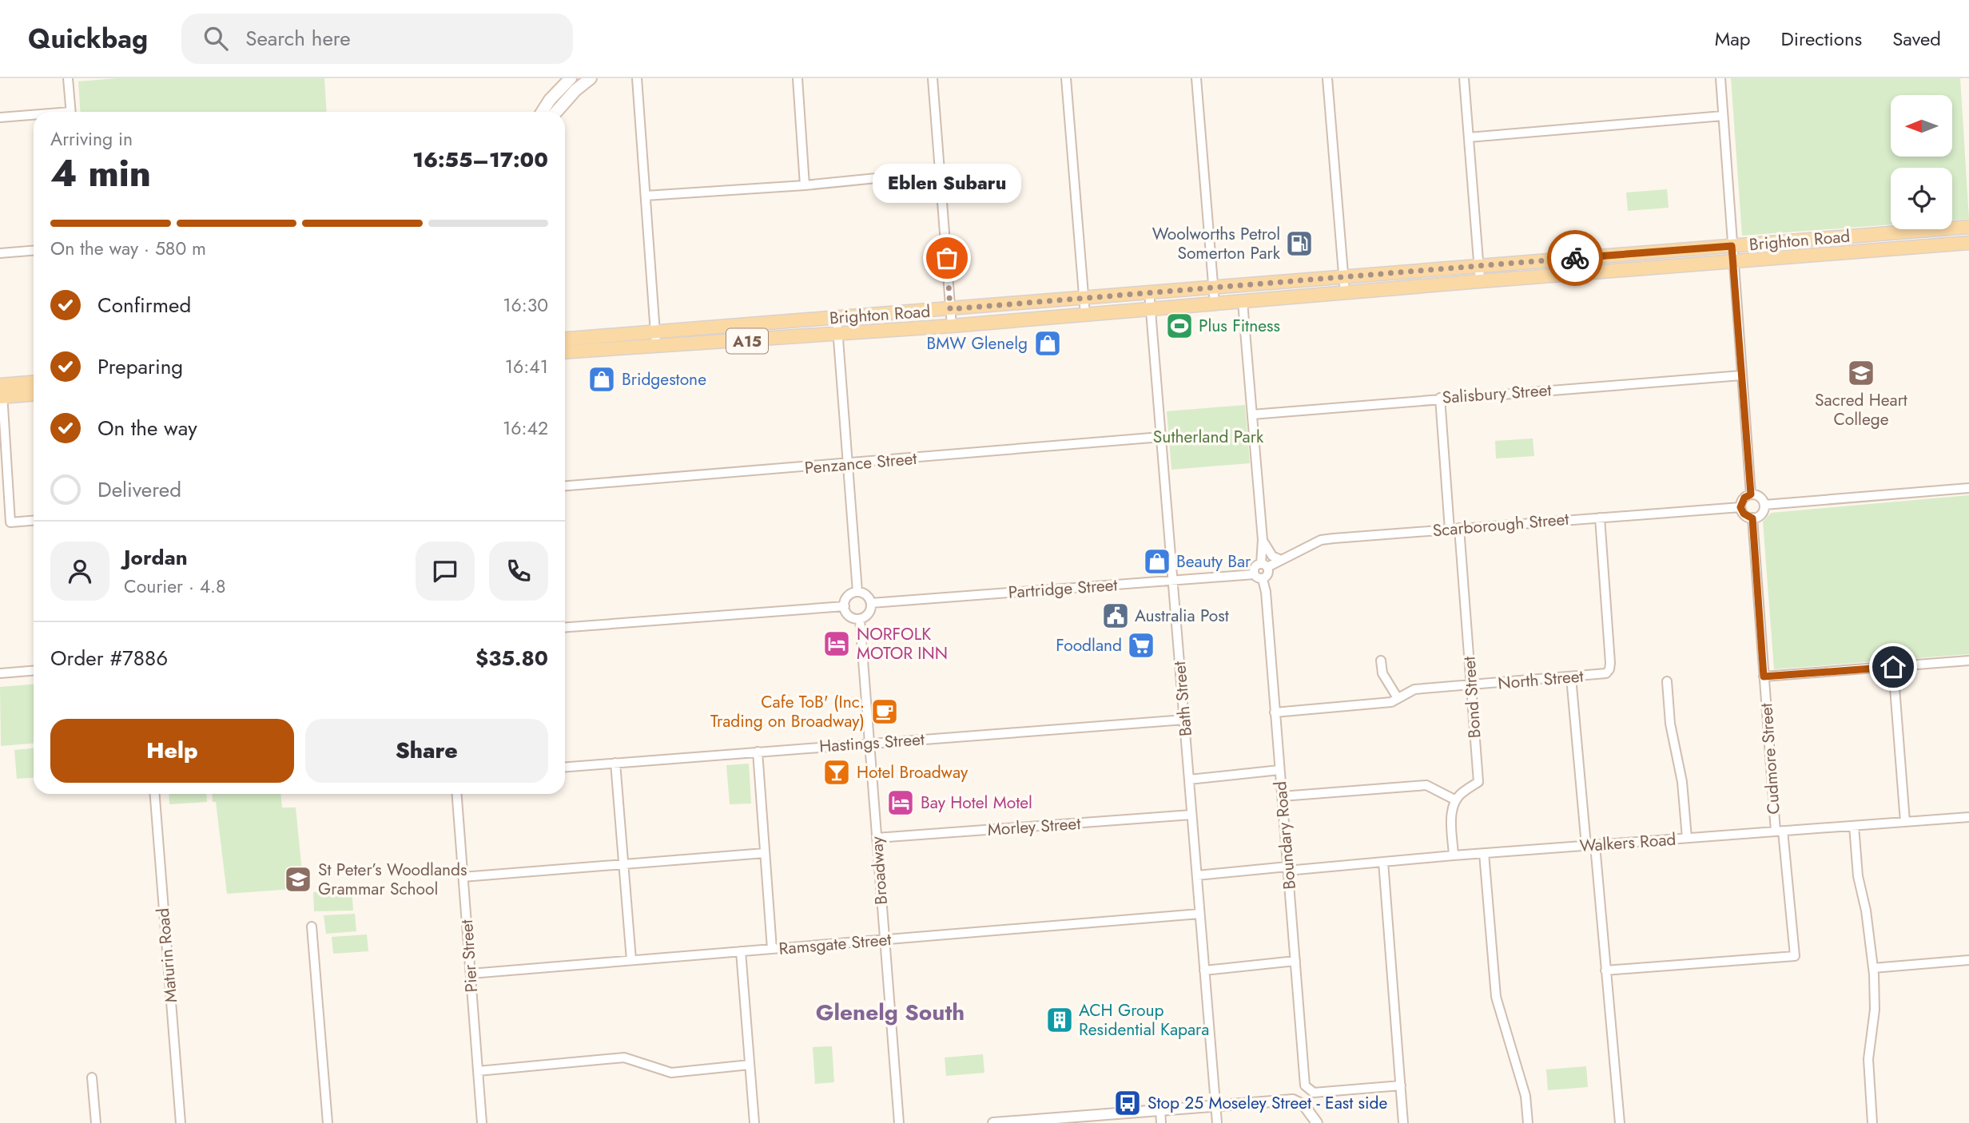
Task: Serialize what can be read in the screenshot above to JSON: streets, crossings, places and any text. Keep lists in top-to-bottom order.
{
  "streets": {
    "main road": ["Brighton Road", "A15"],
    "street": [
      "Salisbury Street",
      "Penzance Street",
      "Scarborough Street",
      "Partridge Street",
      "North Street",
      "Bond Street",
      "Bath Street",
      "Hastings Street",
      "Cudmore Street",
      "Morley Street",
      "Boundary Road",
      "Walkers Road",
      "Broadway",
      "Ramsgate Street",
      "Maturin Road",
      "Pier Street"
    ]
  },
  "crossings": [
    ["Brighton Road", "Bath Street"],
    ["Salisbury Street", "Bond Street"],
    ["Penzance Street", "Bath Street"],
    ["Scarborough Street", "North Street"],
    ["Scarborough Street", "Bond Street"],
    ["Scarborough Street", "Cudmore Street"],
    ["Partridge Street", "Bath Street"],
    ["Partridge Street", "Boundary Road"],
    ["Partridge Street", "Broadway"],
    ["North Street", "Bond Street"],
    ["North Street", "Boundary Road"],
    ["Bath Street", "Hastings Street"],
    ["Bath Street", "Morley Street"],
    ["Bath Street", "Walkers Road"],
    ["Bath Street", "Ramsgate Street"],
    ["Hastings Street", "Broadway"],
    ["Cudmore Street", "Walkers Road"],
    ["Morley Street", "Broadway"],
    ["Boundary Road", "Walkers Road"],
    ["Broadway", "Ramsgate Street"],
    ["Ramsgate Street", "Pier Street"]
  ],
  "districts": ["Glenelg South"],
  "parks": ["Sutherland Park"],
  "places": {
    "fuel station": ["Woolworths Petrol Somerton Park"],
    "other": ["Eblen Subaru"],
    "sports": ["Plus Fitness"],
    "shop": ["BMW Glenelg", "Bridgestone", "Beauty Bar"],
    "school or university": ["Sacred Heart College", "St Peter’s Woodlands Grammar School"],
    "public building": ["Australia Post"],
    "hotel": ["NORFOLK MOTOR INN", "Bay Hotel Motel"],
    "supermarket": ["Foodland"],
    "cafe": ["Cafe ToB' (Inc. Trading on Broadway)"],
    "bar": ["Hotel Broadway"],
    "building": ["ACH Group Residential Kapara"],
    "bus stop": ["Stop 25 Moseley Street - East side"]
  },
  "north": "left",
  "page": {
    "header": "Quickbag",
    "search": "Search here",
    "nav": ["Map", "Directions", "Saved"],
    "heading": ["4 min", "Arriving in", "16:55–17:00"],
    "panel": [
      "Jordan",
      "Courier · 4.8",
      "Order #7886",
      "$35.80"
    ],
    "bubble": "Eblen Subaru",
    "bar": "On the way · 580 m",
    "list": [
      ["Confirmed", "16:30"],
      ["Preparing", "16:41"],
      ["On the way", "16:42"],
      "Delivered"
    ],
    "buttons": ["Help", "Share"]
  }
}
